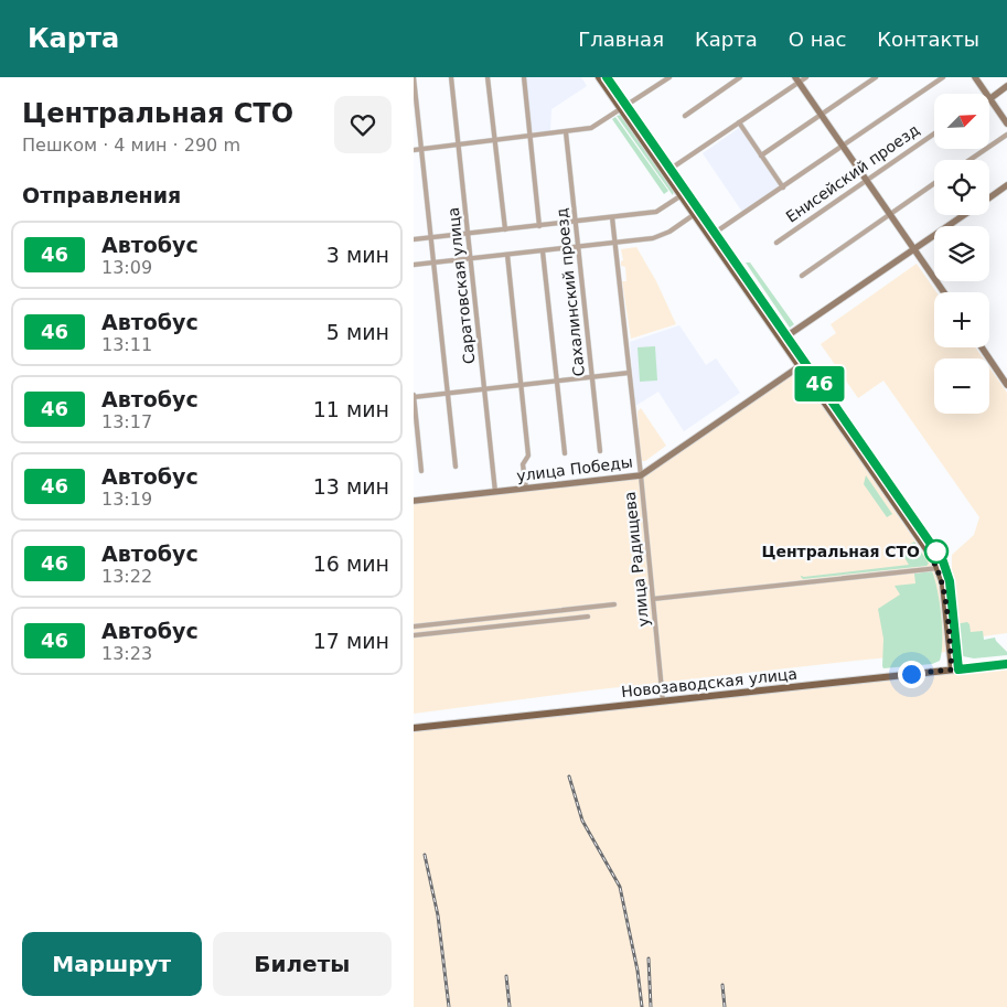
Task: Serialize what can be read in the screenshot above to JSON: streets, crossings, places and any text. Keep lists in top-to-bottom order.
{
  "streets": {
    "main road": ["улица Победы", "Новозаводская улица"],
    "street": [
      "Енисейский проезд",
      "Саратовская улица",
      "Сахалинский проезд",
      "улица Радищева"
    ]
  },
  "crossings": [
    ["Саратовская улица", "улица Победы"],
    ["улица Победы", "улица Радищева"],
    ["улица Радищева", "Новозаводская улица"]
  ],
  "places": ["Центральная СТО"],
  "lines": ["bus line 46"],
  "north": "top right",
  "page": {
    "header": "Карта",
    "nav": [
      "Главная",
      "Карта",
      "О нас",
      "Контакты"
    ],
    "heading": [
      ["Центральная СТО", "Пешком · 4 мин · 290 m"],
      "Отправления"
    ],
    "on_map": "46",
    "map_buttons": ["+", "−"],
    "list": [
      {
        "mark": "46",
        "name": "Автобус",
        "note": "13:09",
        "value": "3 мин"
      },
      {
        "mark": "46",
        "name": "Автобус",
        "note": "13:11",
        "value": "5 мин"
      },
      {
        "mark": "46",
        "name": "Автобус",
        "note": "13:17",
        "value": "11 мин"
      },
      {
        "mark": "46",
        "name": "Автобус",
        "note": "13:19",
        "value": "13 мин"
      },
      {
        "mark": "46",
        "name": "Автобус",
        "note": "13:22",
        "value": "16 мин"
      },
      {
        "mark": "46",
        "name": "Автобус",
        "note": "13:23",
        "value": "17 мин"
      }
    ],
    "buttons": ["Маршрут", "Билеты"]
  }
}
